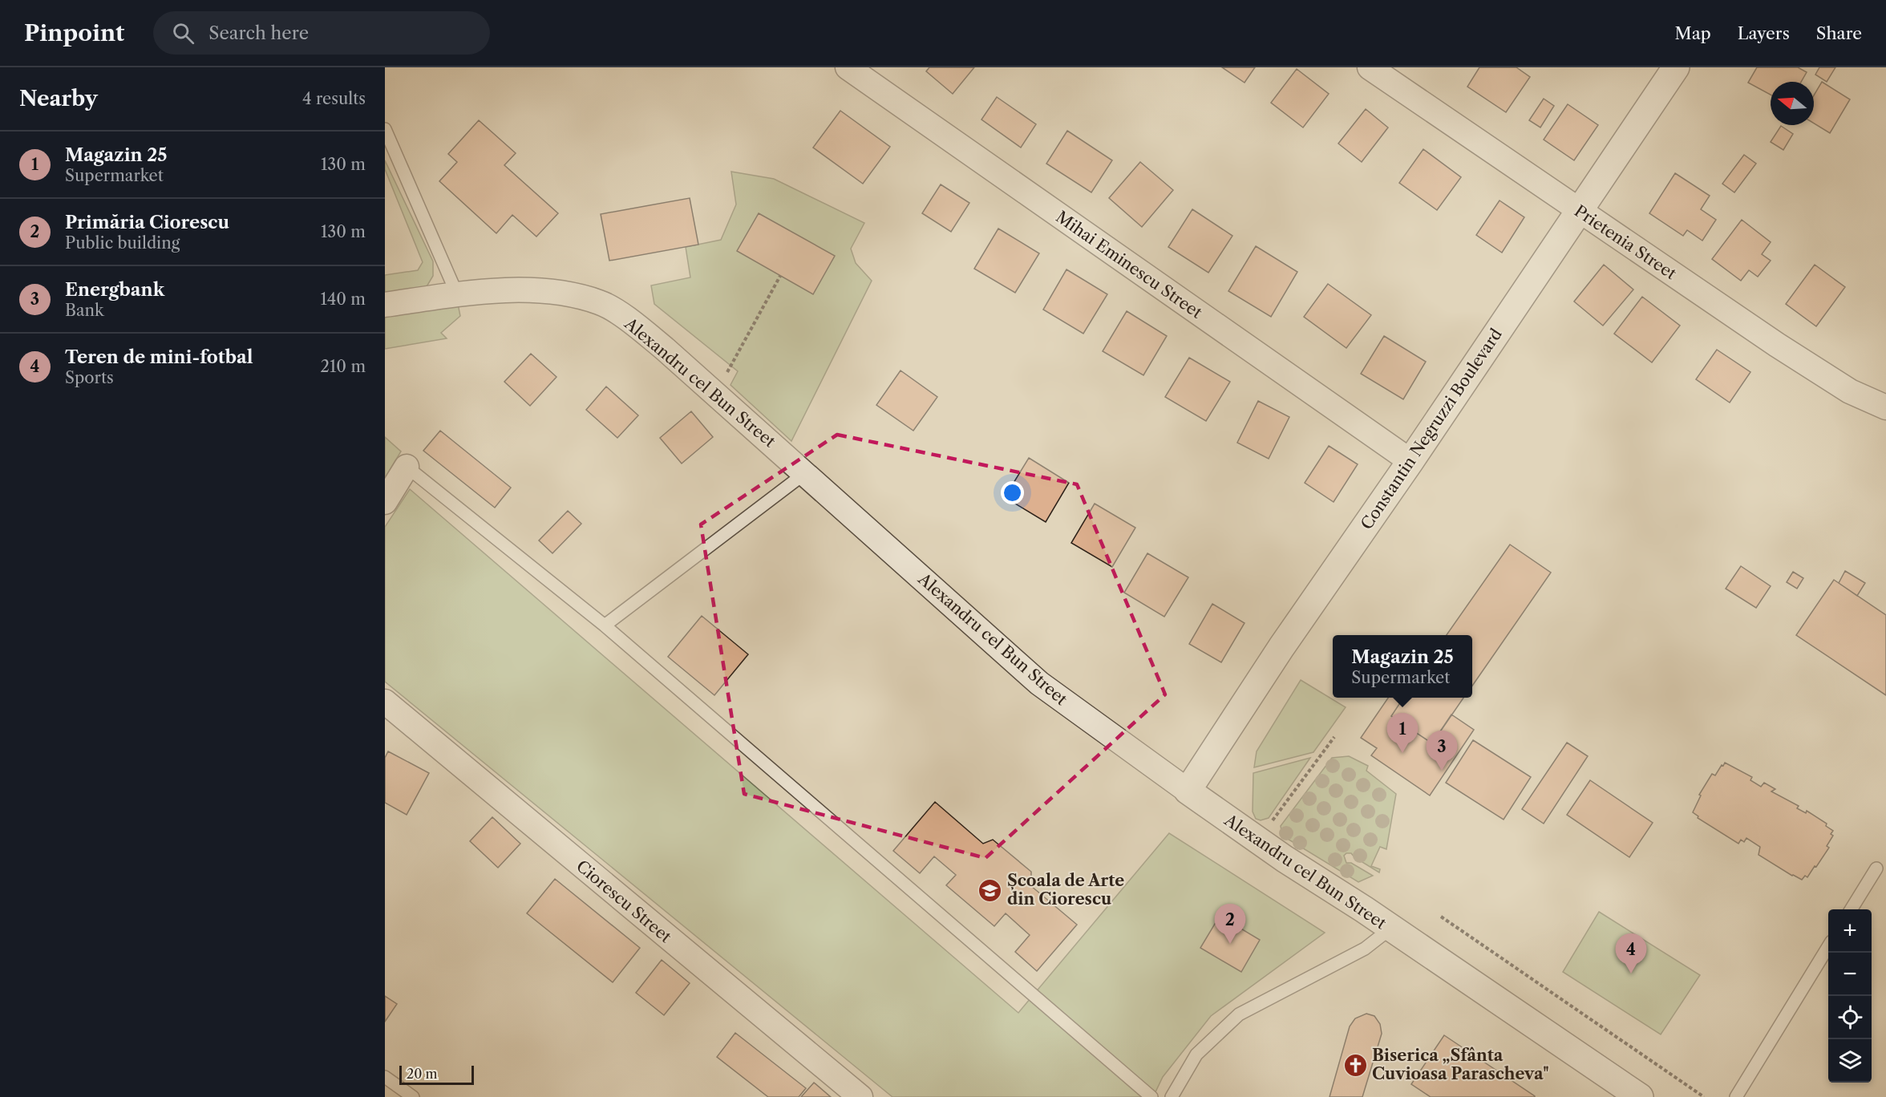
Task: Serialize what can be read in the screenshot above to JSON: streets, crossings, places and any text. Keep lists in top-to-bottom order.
{
  "streets": {
    "street": [
      "Prietenia Street",
      "Mihai Eminescu Street",
      "Alexandru cel Bun Street",
      "Constantin Negruzzi Boulevard",
      "Ciorescu Street"
    ]
  },
  "crossings": [
    ["Prietenia Street", "Constantin Negruzzi Boulevard"],
    ["Mihai Eminescu Street", "Constantin Negruzzi Boulevard"],
    ["Alexandru cel Bun Street", "Constantin Negruzzi Boulevard"]
  ],
  "places": {
    "school or university": ["Școala de Arte din Ciorescu"],
    "church": ["Biserica „Sfânta Cuvioasa Parascheva\""]
  },
  "scale_bar": "20 m",
  "north": "left",
  "page": {
    "header": "Pinpoint",
    "search": "Search here",
    "nav": ["Map", "Layers", "Share"],
    "heading": ["Nearby", "4 results"],
    "list": [
      {
        "mark": "1",
        "name": "Magazin 25",
        "note": "Supermarket",
        "value": "130 m"
      },
      {
        "mark": "2",
        "name": "Primăria Ciorescu",
        "note": "Public building",
        "value": "130 m"
      },
      {
        "mark": "3",
        "name": "Energbank",
        "note": "Bank",
        "value": "140 m"
      },
      {
        "mark": "4",
        "name": "Teren de mini-fotbal",
        "note": "Sports",
        "value": "210 m"
      }
    ],
    "popup": ["Magazin 25", "Supermarket"],
    "pins": [
      "1",
      "3",
      "2",
      "4"
    ],
    "map_buttons": ["+", "−"],
    "scale": "20 m"
  }
}
